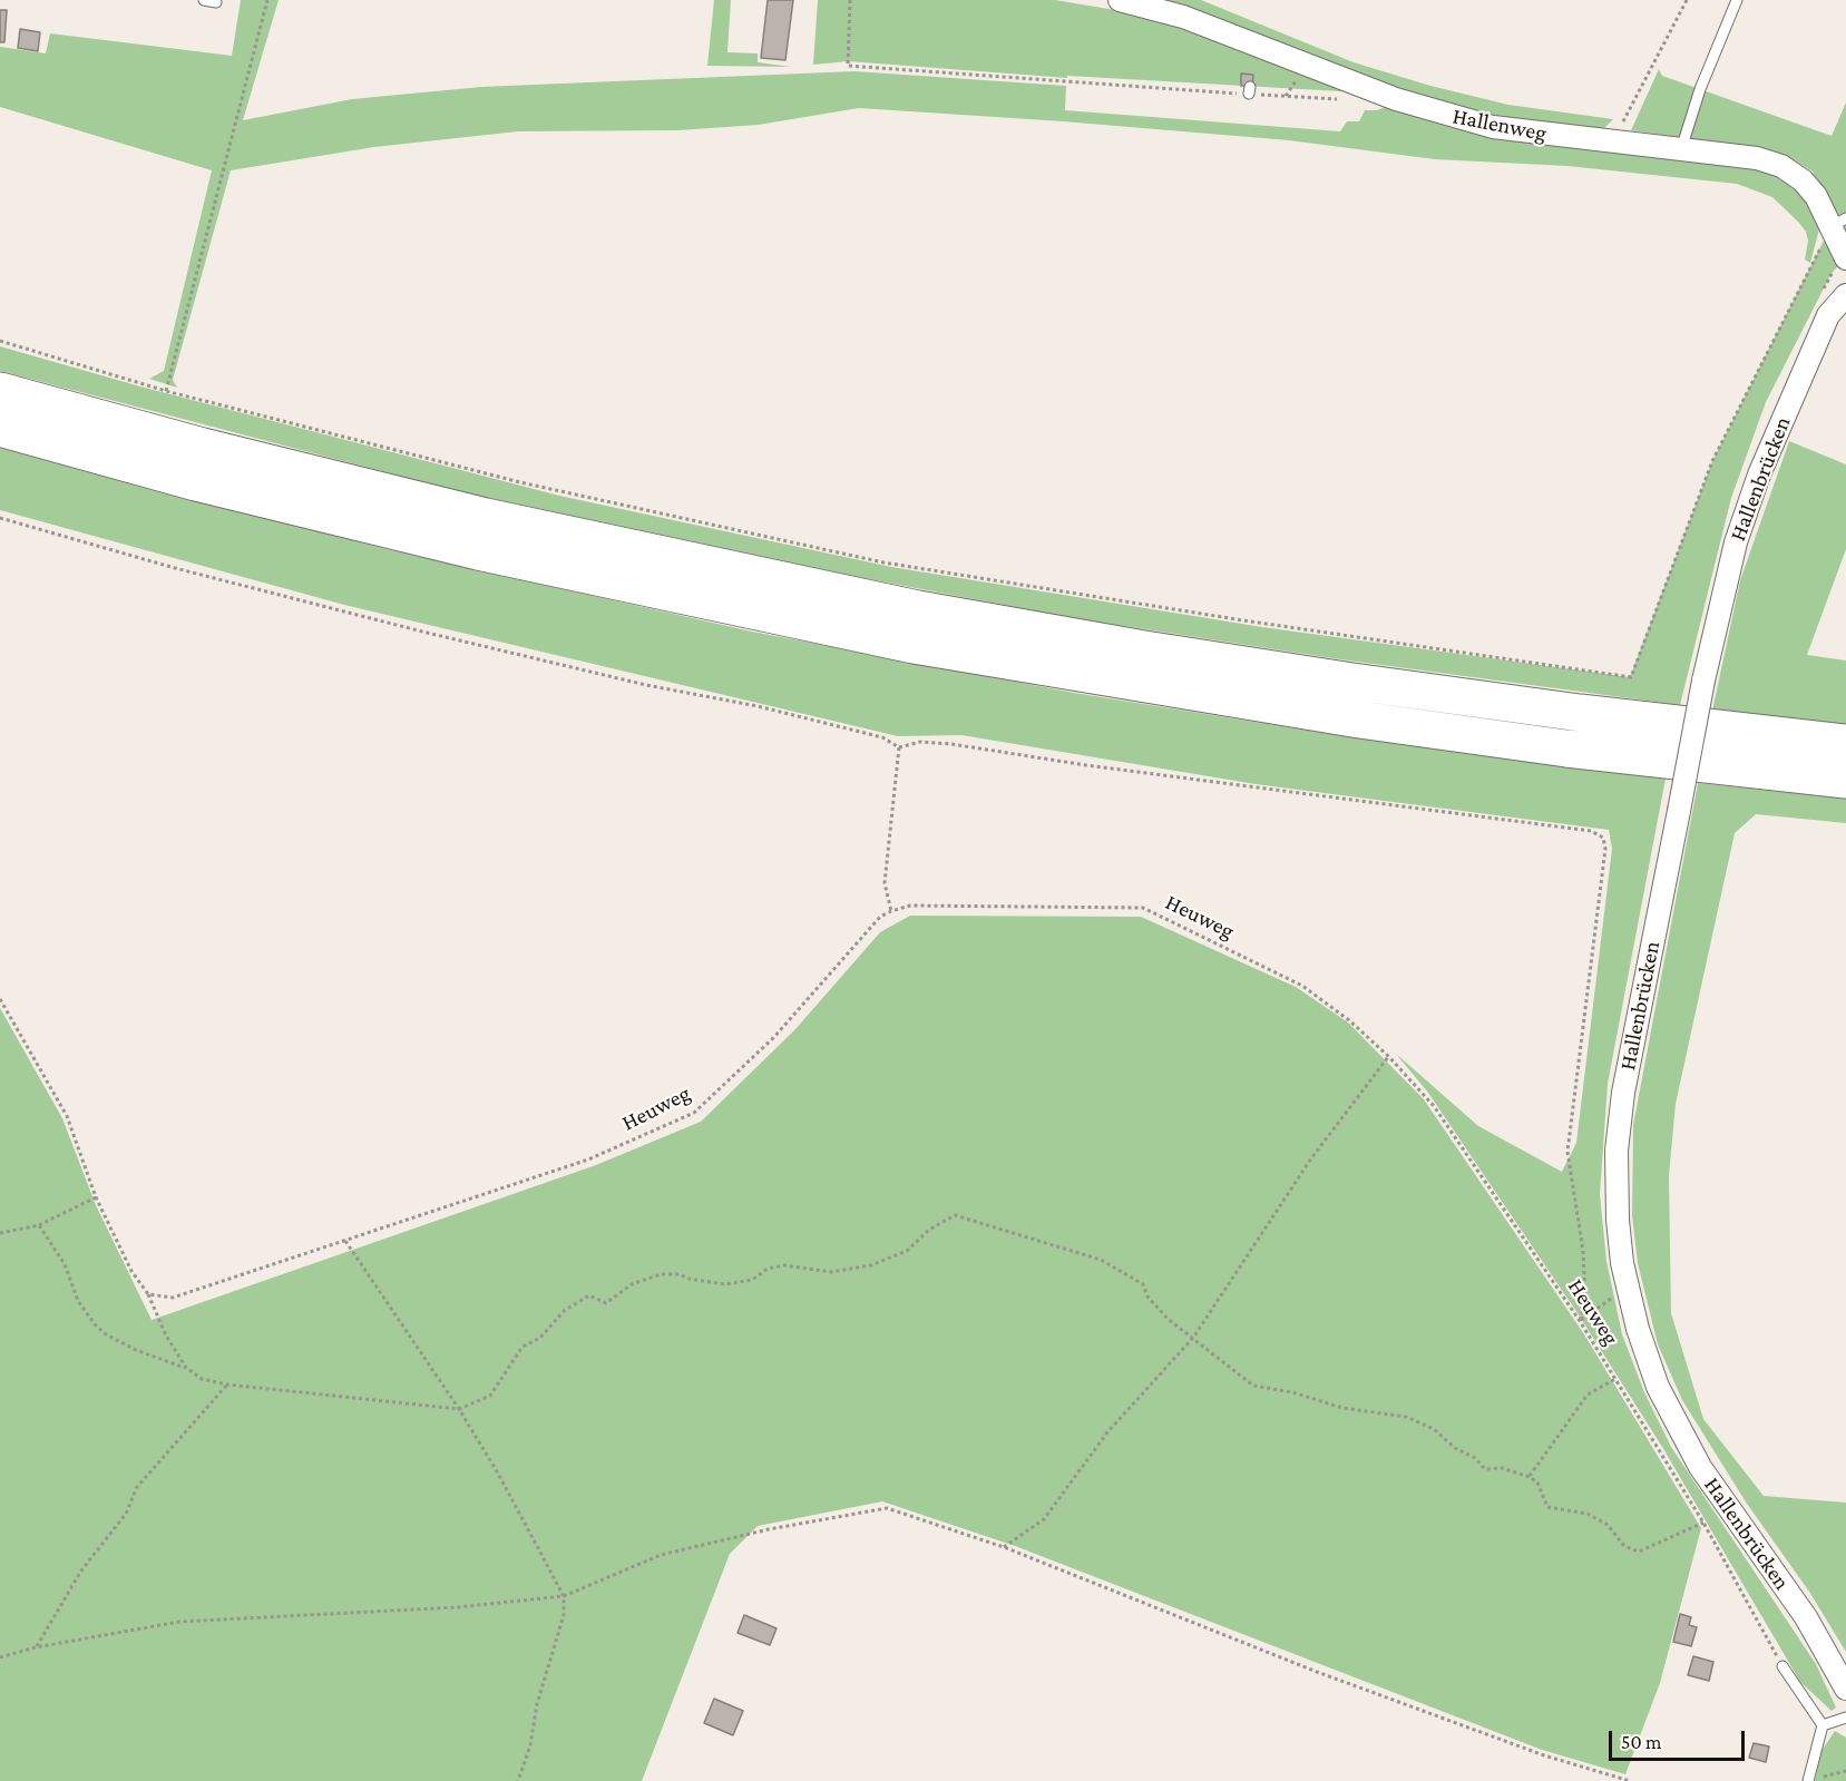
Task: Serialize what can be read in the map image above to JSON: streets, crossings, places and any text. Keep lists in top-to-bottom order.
{
  "streets": {
    "street": ["Hallenweg", "Hallenbrücken"],
    "path": ["Heuweg"]
  },
  "scale_bar": "50 m"
}
